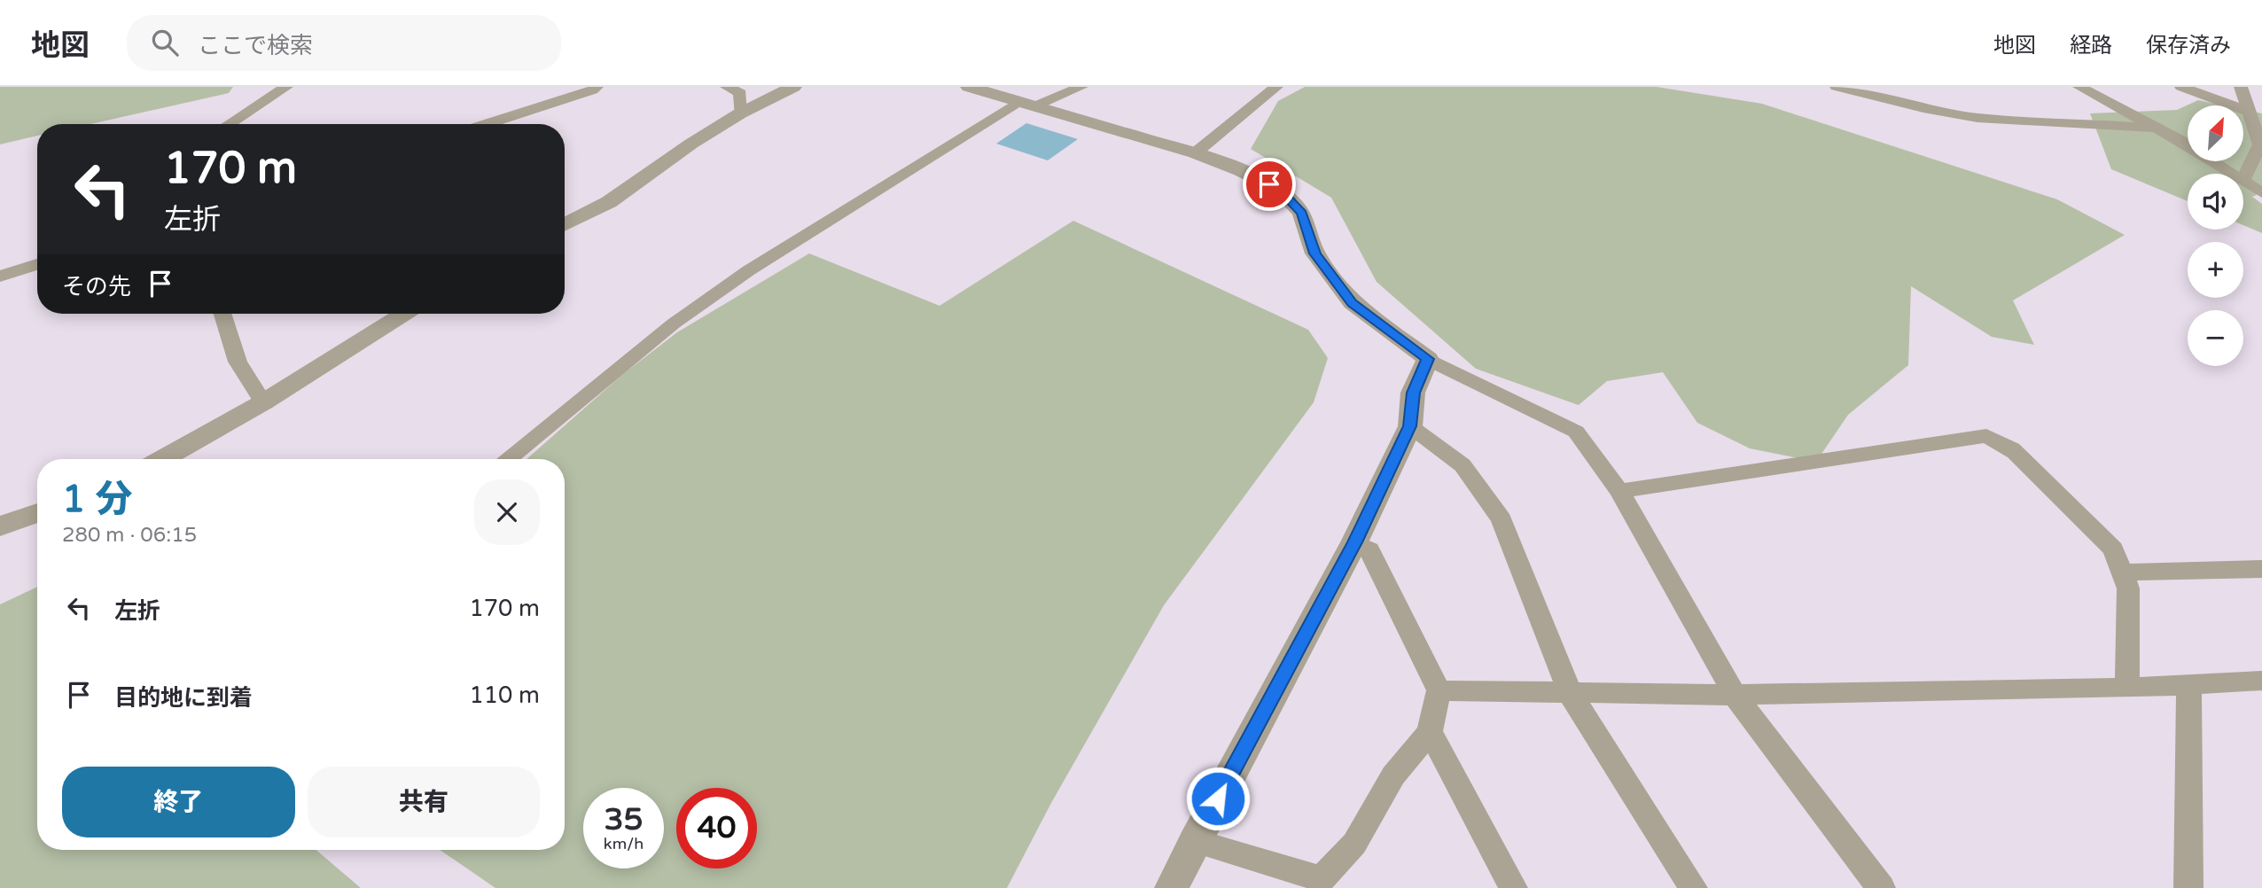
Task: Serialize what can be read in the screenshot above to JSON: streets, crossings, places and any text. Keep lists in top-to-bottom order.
{
  "north": "top right",
  "page": {
    "header": "地図",
    "search": "ここで検索",
    "nav": ["地図", "経路", "保存済み"],
    "map_buttons": ["+", "−"],
    "turn": ["170 m", "左折"],
    "then": "その先",
    "heading": ["1 分", "280 m · 06:15"],
    "list": [
      {
        "name": "左折",
        "value": "170 m"
      },
      {
        "name": "目的地に到着",
        "value": "110 m"
      }
    ],
    "buttons": ["終了", "共有"],
    "speed": "35 km/h",
    "limit": "40"
  }
}
